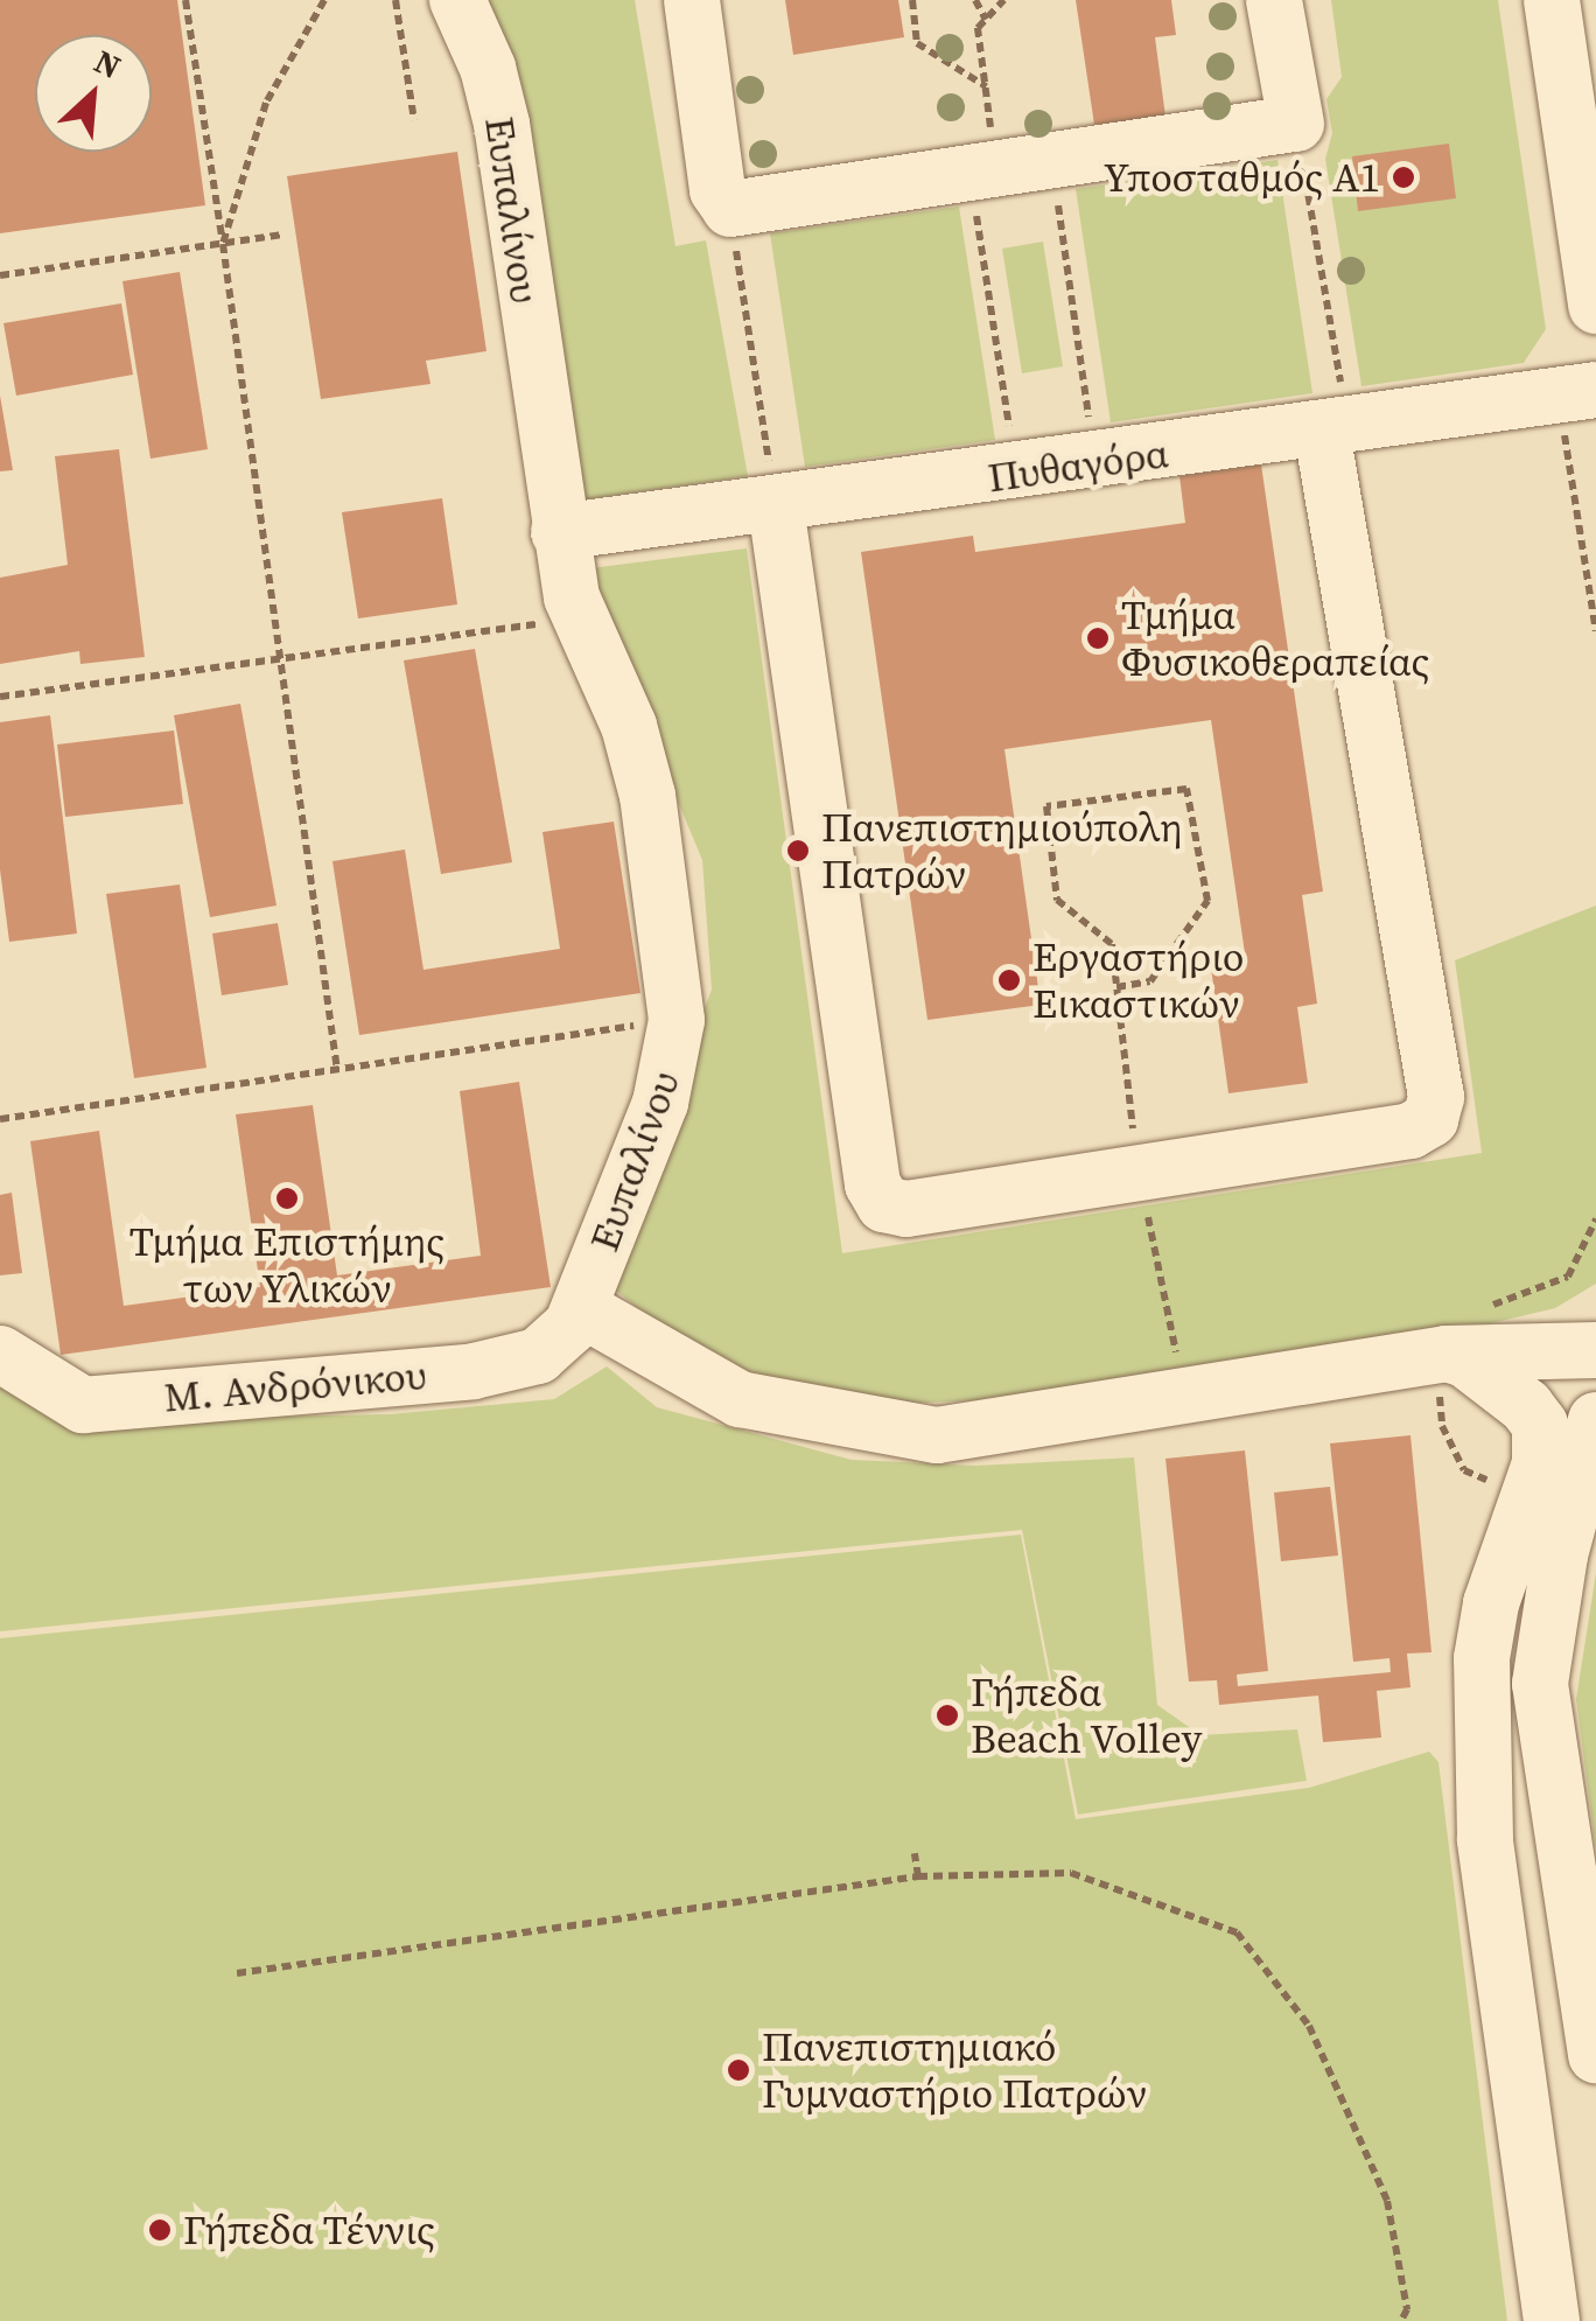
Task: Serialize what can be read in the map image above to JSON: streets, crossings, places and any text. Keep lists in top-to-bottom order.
{
  "streets": {
    "street": ["Ευπαλίνου", "Πυθαγόρα", "Μ. Ανδρόνικου"]
  },
  "crossings": [
    ["Ευπαλίνου", "Πυθαγόρα"],
    ["Ευπαλίνου", "Μ. Ανδρόνικου"]
  ],
  "places": [
    "Υποσταθμός Α1",
    "Τμήμα Φυσικοθεραπείας",
    "Πανεπιστημιούπολη Πατρών",
    "Εργαστήριο Εικαστικών",
    "Τμήμα Επιστήμης των Υλικών",
    "Γήπεδα Beach Volley",
    "Πανεπιστημιακό Γυμναστήριο Πατρών",
    "Γήπεδα Τέννις"
  ],
  "north": "top right"
}
